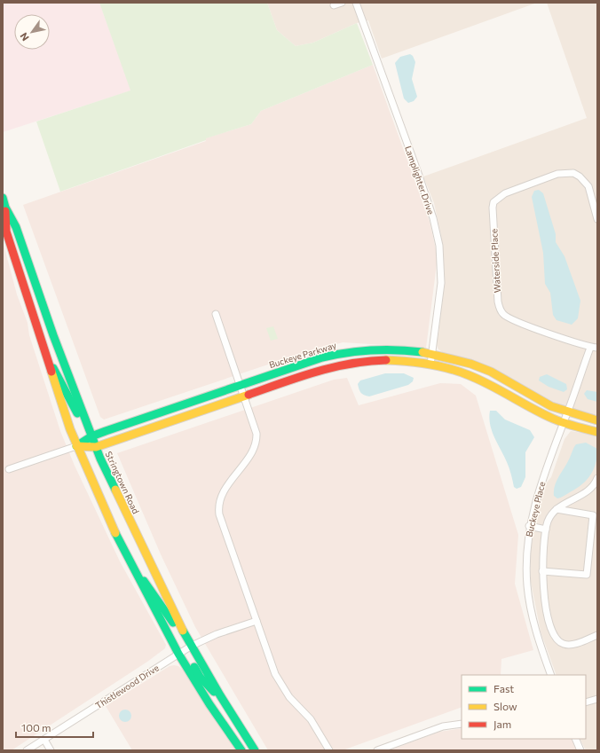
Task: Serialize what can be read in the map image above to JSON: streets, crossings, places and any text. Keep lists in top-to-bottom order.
{
  "streets": {
    "main road": ["Buckeye Parkway", "Stringtown Road"],
    "street": [
      "Lamplighter Drive",
      "Waterside Place",
      "Buckeye Place",
      "Thistlewood Drive"
    ]
  },
  "crossings": [
    ["Lamplighter Drive", "Buckeye Parkway"],
    ["Waterside Place", "Buckeye Place"],
    ["Buckeye Parkway", "Stringtown Road"],
    ["Buckeye Parkway", "Buckeye Place"],
    ["Stringtown Road", "Thistlewood Drive"]
  ],
  "legend": ["Fast", "Slow", "Jam"],
  "scale_bar": "100 m",
  "north": "bottom left"
}
